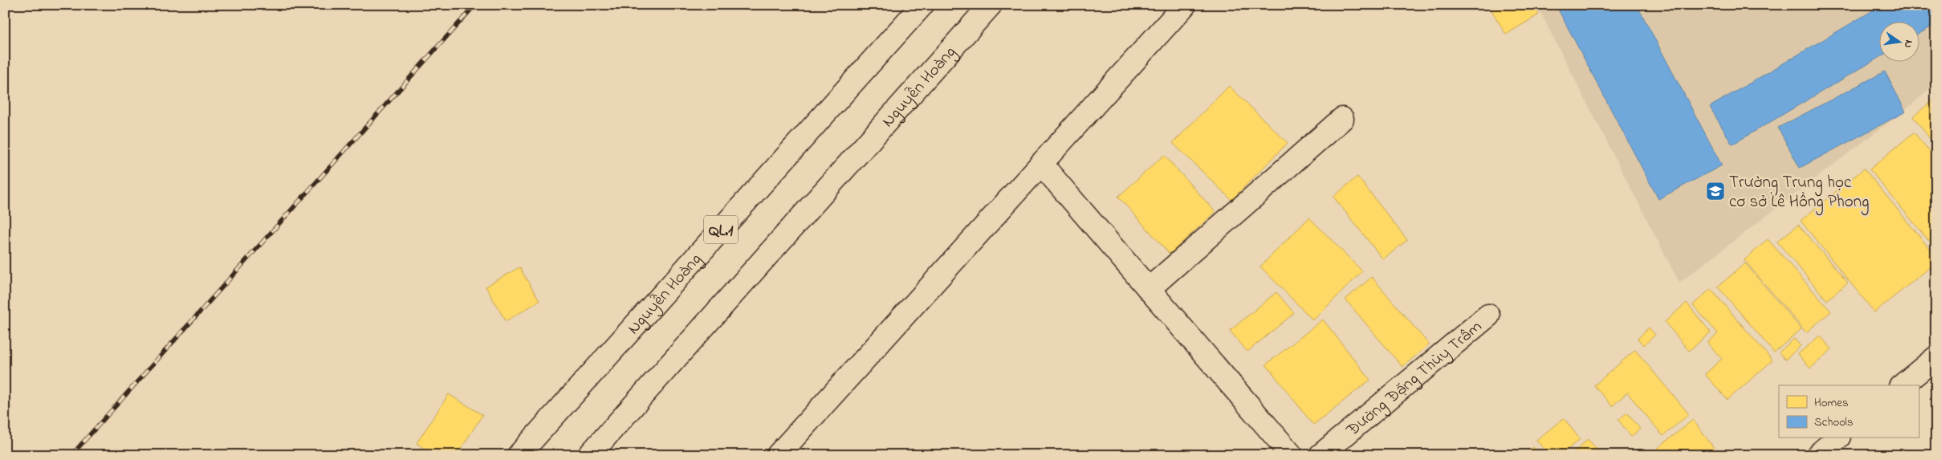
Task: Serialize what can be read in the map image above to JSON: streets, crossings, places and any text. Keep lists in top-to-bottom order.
{
  "streets": {
    "main road": ["Nguyễn Hoàng", "QL.1", "Đường Đặng Thùy Trâm"]
  },
  "places": {
    "school or university": ["Trường Trung học cơ sở Lê Hồng Phong"]
  },
  "legend": ["Homes", "Schools"],
  "north": "right"
}
